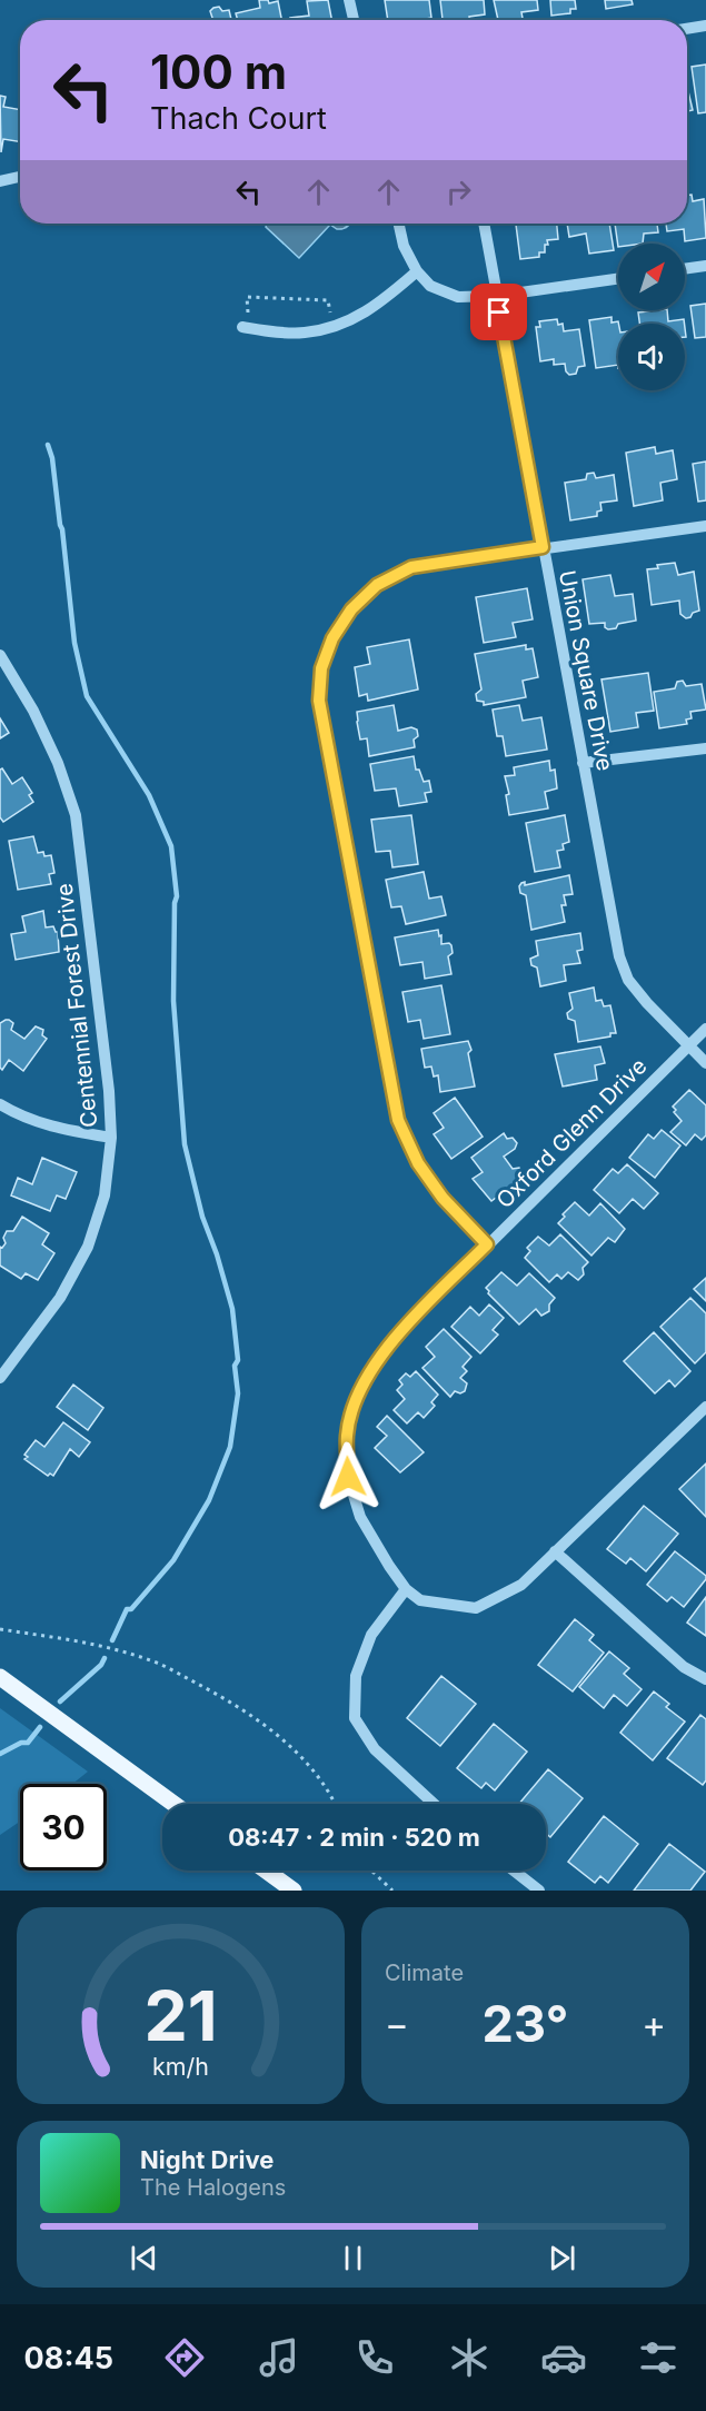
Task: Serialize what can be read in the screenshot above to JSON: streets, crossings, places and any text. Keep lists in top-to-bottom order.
{
  "streets": {
    "street": ["Union Square Drive", "Centennial Forest Drive", "Oxford Glenn Drive"]
  },
  "crossings": [
    ["Union Square Drive", "Oxford Glenn Drive"]
  ],
  "north": "top right",
  "page": {
    "turn": ["100 m", "Thach Court"],
    "limit": "30",
    "trip": "08:47 · 2 min · 520 m",
    "tile": "Climate",
    "heat": ["−", "23°", "+"],
    "song": ["Night Drive", "The Halogens"],
    "tabs": "08:45",
    "gauge": ["21", "km/h"]
  }
}
